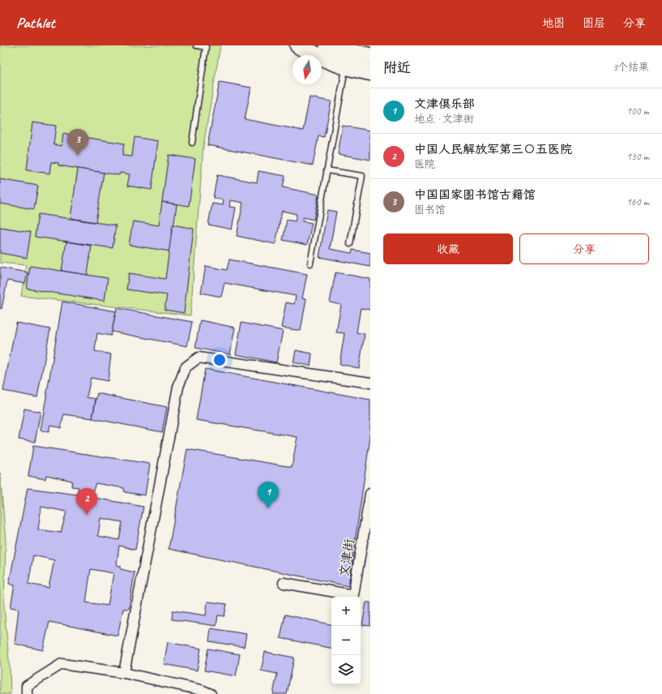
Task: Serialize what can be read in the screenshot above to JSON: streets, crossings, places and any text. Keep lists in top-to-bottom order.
{
  "streets": {
    "street": ["文津街"]
  },
  "north": "bottom",
  "page": {
    "header": "Pathlet",
    "nav": ["地图", "图层", "分享"],
    "heading": ["附近", "3个结果"],
    "list": [
      {
        "mark": "1",
        "name": "文津俱乐部",
        "note": "地点 · 文津街",
        "value": "100 m"
      },
      {
        "mark": "2",
        "name": "中国人民解放军第三〇五医院",
        "note": "医院",
        "value": "130 m"
      },
      {
        "mark": "3",
        "name": "中国国家图书馆古籍馆",
        "note": "图书馆",
        "value": "160 m"
      }
    ],
    "pins": ["3", "1", "2"],
    "buttons": ["收藏", "分享"],
    "map_buttons": ["+", "−"]
  }
}
